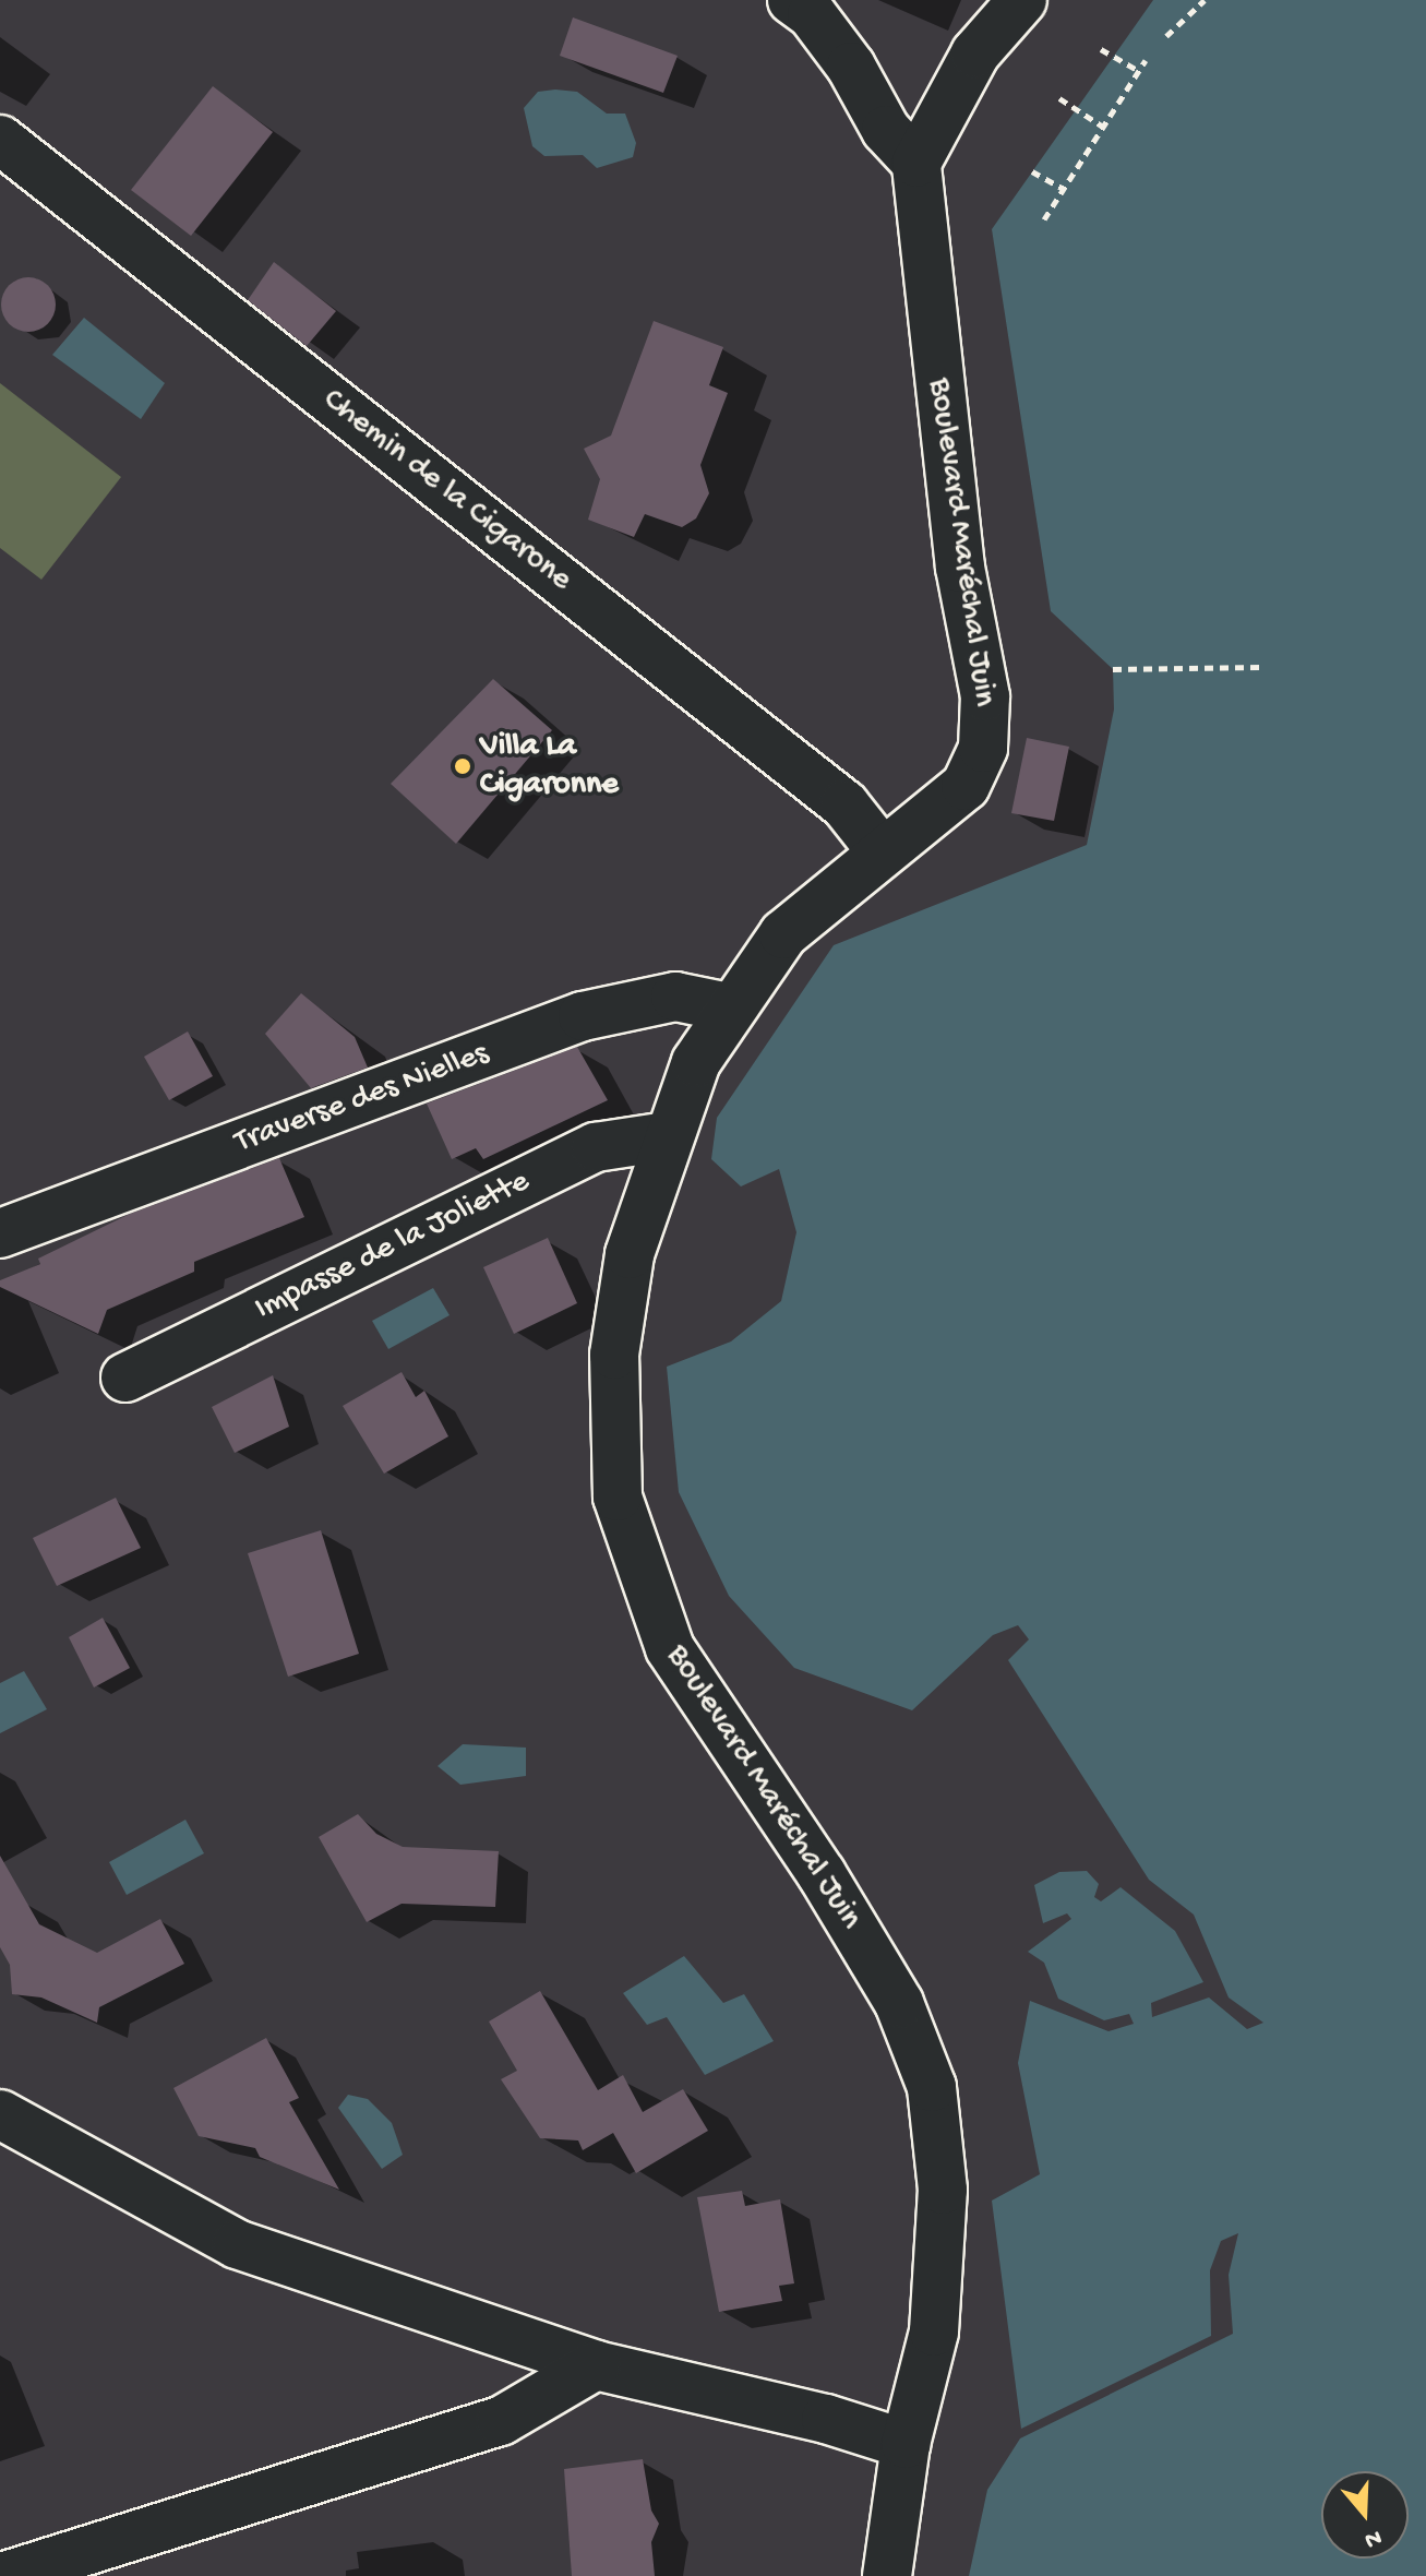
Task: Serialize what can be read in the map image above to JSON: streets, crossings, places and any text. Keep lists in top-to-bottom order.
{
  "streets": {
    "street": [
      "Chemin de la Cigarone",
      "Boulevard Maréchal Juin",
      "Traverse des Nielles",
      "Impasse de la Joliette"
    ]
  },
  "crossings": [
    ["Chemin de la Cigarone", "Boulevard Maréchal Juin"],
    ["Boulevard Maréchal Juin", "Traverse des Nielles"],
    ["Boulevard Maréchal Juin", "Impasse de la Joliette"]
  ],
  "places": ["Villa La Cigaronne"],
  "north": "bottom"
}
